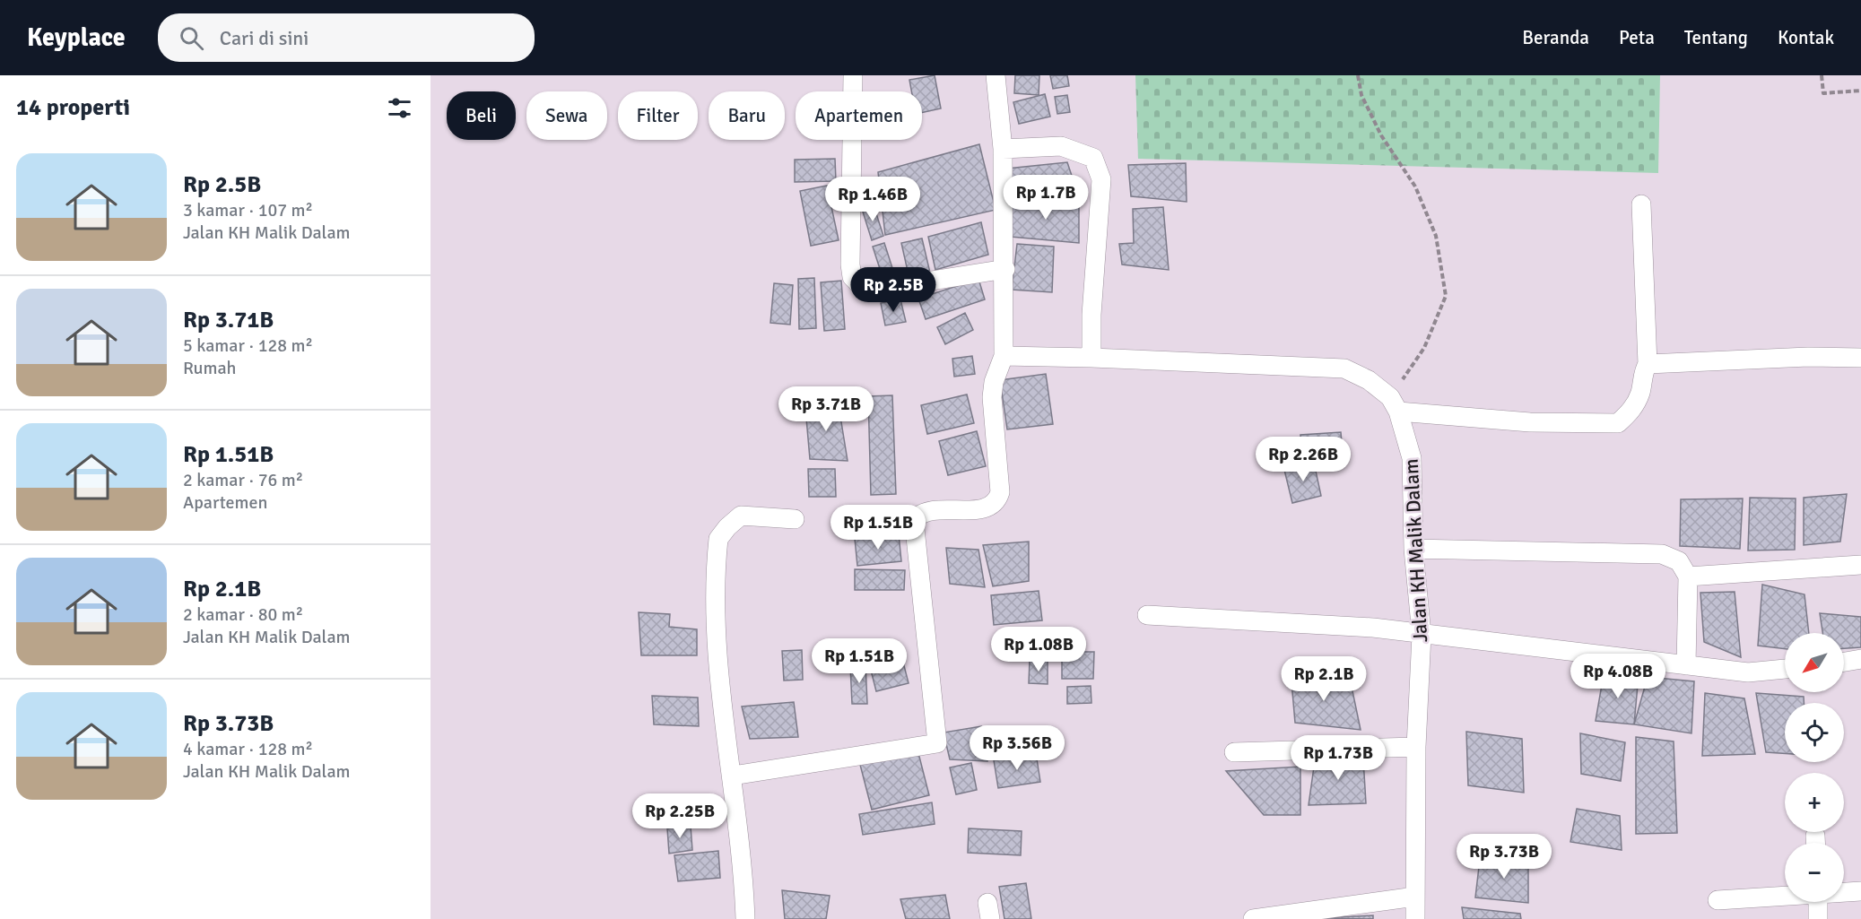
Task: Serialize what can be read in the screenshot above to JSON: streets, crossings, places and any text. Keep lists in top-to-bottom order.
{
  "streets": {
    "street": ["Jalan KH Malik Dalam"]
  },
  "north": "bottom left",
  "page": {
    "header": "Keyplace",
    "search": "Cari di sini",
    "nav": [
      "Beranda",
      "Peta",
      "Tentang",
      "Kontak"
    ],
    "heading": "14 properti",
    "chip": [
      "Beli",
      "Sewa",
      "Filter",
      "Baru",
      "Apartemen"
    ],
    "list": [
      {
        "name": "Rp 2.5B",
        "note": "3 kamar · 107 m² · Jalan KH Malik Dalam"
      },
      {
        "name": "Rp 3.71B",
        "note": "5 kamar · 128 m² · Rumah"
      },
      {
        "name": "Rp 1.51B",
        "note": "2 kamar · 76 m² · Apartemen"
      },
      {
        "name": "Rp 2.1B",
        "note": "2 kamar · 80 m² · Jalan KH Malik Dalam"
      },
      {
        "name": "Rp 3.73B",
        "note": "4 kamar · 128 m² · Jalan KH Malik Dalam"
      }
    ],
    "price": [
      "Rp 1.7B",
      "Rp 1.46B",
      "Rp 2.5B",
      "Rp 3.71B",
      "Rp 2.26B",
      "Rp 1.51B",
      "Rp 1.08B",
      "Rp 1.51B",
      "Rp 4.08B",
      "Rp 2.1B",
      "Rp 3.56B",
      "Rp 1.73B",
      "Rp 2.25B",
      "Rp 3.73B"
    ],
    "map_buttons": ["+", "−"]
  }
}
